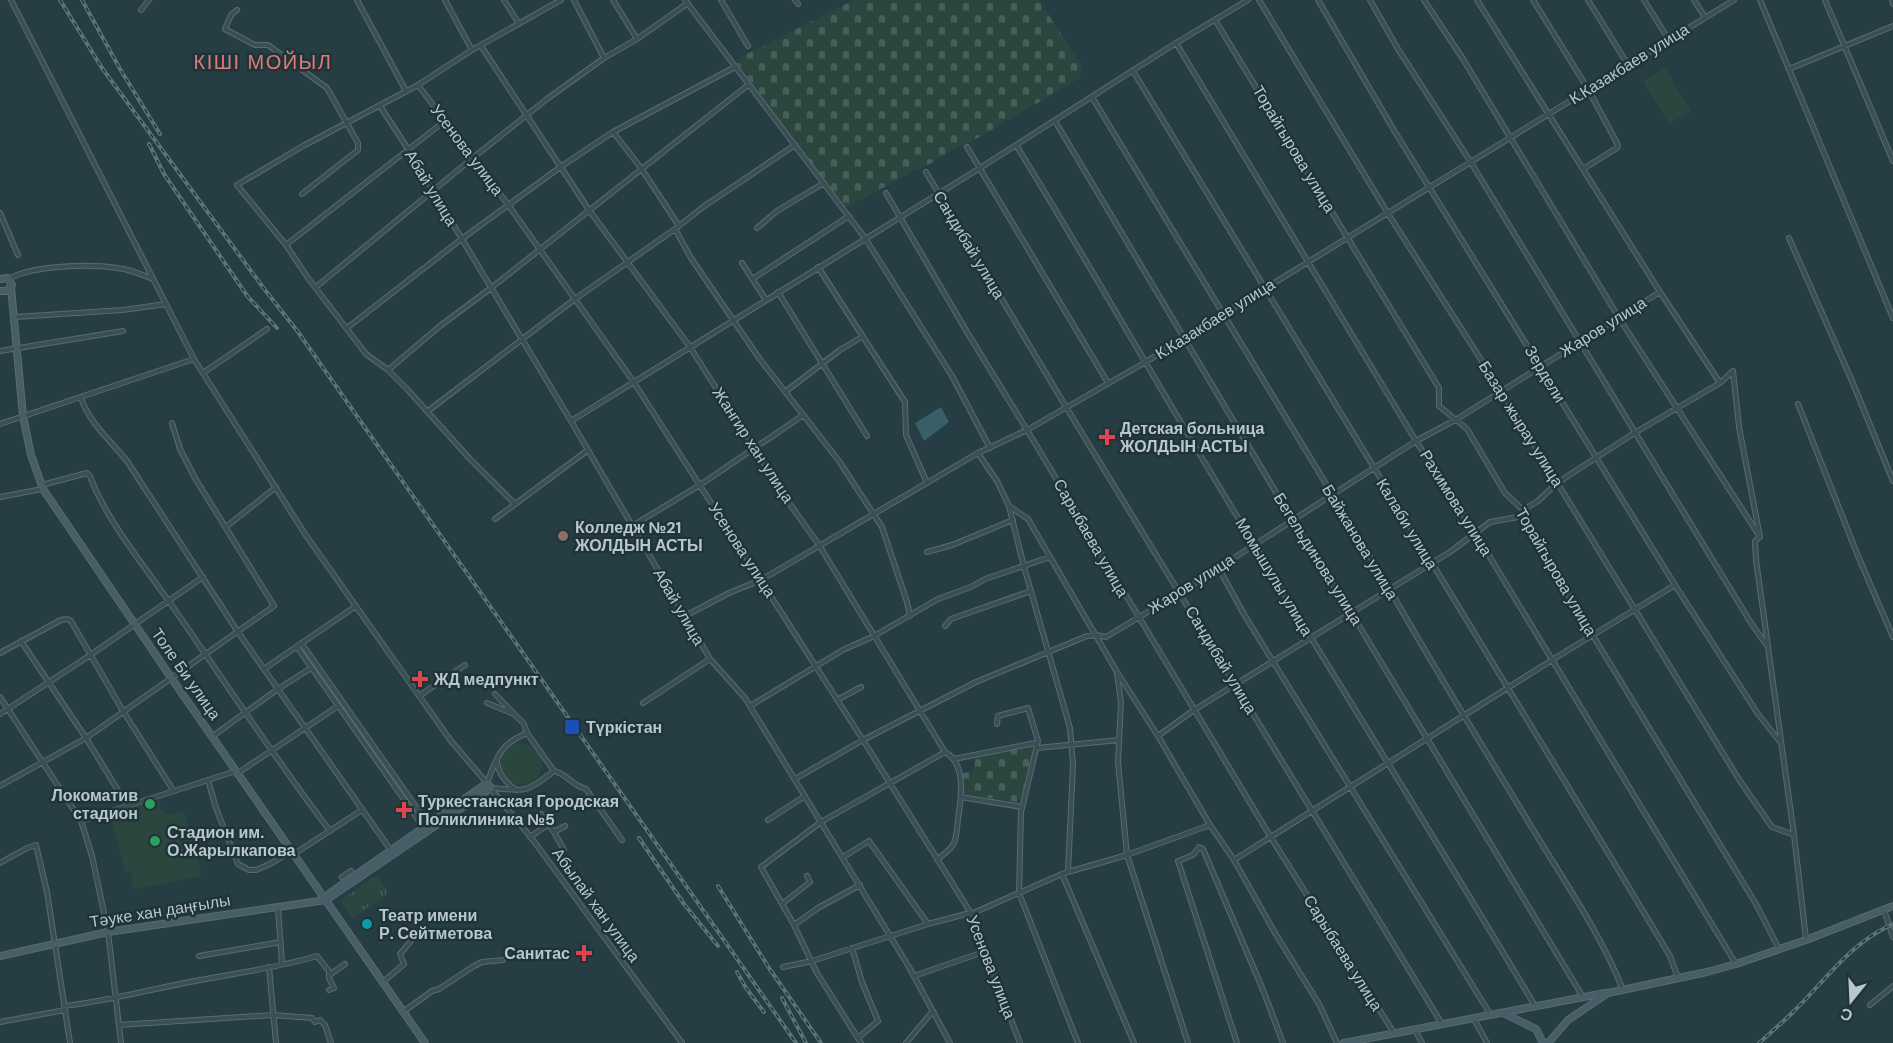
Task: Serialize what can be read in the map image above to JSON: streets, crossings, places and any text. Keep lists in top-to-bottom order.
{
  "streets": {
    "street": [
      "К.Казакбаев улица",
      "Торайгырова улица",
      "Усенова улица",
      "Абай улица",
      "Сандибай улица",
      "Жаров улица",
      "Зердели",
      "Базар жырау улица",
      "Жангир хан улица",
      "Рахимова улица",
      "Калаби улица",
      "Сарыбаева улица",
      "Байжанова улица",
      "Бегельдинова улица",
      "Момышулы улица",
      "Толе Би улица",
      "Абылай хан улица",
      "Тәуке хан даңғылы"
    ]
  },
  "crossings": [
    ["К.Казакбаев улица", "Торайгырова улица"],
    ["К.Казакбаев улица", "Усенова улица"],
    ["К.Казакбаев улица", "Абай улица"],
    ["К.Казакбаев улица", "Сандибай улица"],
    ["К.Казакбаев улица", "Зердели"],
    ["К.Казакбаев улица", "Базар жырау улица"],
    ["К.Казакбаев улица", "Жангир хан улица"],
    ["К.Казакбаев улица", "Рахимова улица"],
    ["К.Казакбаев улица", "Калаби улица"],
    ["К.Казакбаев улица", "Сарыбаева улица"],
    ["К.Казакбаев улица", "Байжанова улица"],
    ["К.Казакбаев улица", "Бегельдинова улица"],
    ["К.Казакбаев улица", "Момышулы улица"],
    ["Торайгырова улица", "Жаров улица"],
    ["Усенова улица", "Жаров улица"],
    ["Абай улица", "Жаров улица"],
    ["Сандибай улица", "Жаров улица"],
    ["Жаров улица", "Зердели"],
    ["Жаров улица", "Базар жырау улица"],
    ["Жаров улица", "Жангир хан улица"],
    ["Жаров улица", "Рахимова улица"],
    ["Жаров улица", "Калаби улица"],
    ["Жаров улица", "Сарыбаева улица"],
    ["Жаров улица", "Байжанова улица"],
    ["Жаров улица", "Бегельдинова улица"],
    ["Жаров улица", "Момышулы улица"],
    ["Толе Би улица", "Тәуке хан даңғылы"],
    ["Абылай хан улица", "Тәуке хан даңғылы"]
  ],
  "districts": ["КІШІ МОЙЫЛ"],
  "places": {
    "health": [
      "Детская больница ЖОЛДЫН АСТЫ",
      "ЖД медпункт",
      "Туркестанская Городская Поликлиника №5",
      "Санитас"
    ],
    "other": [
      "Колледж №21 ЖОЛДЫН АСТЫ",
      "Локоматив стадион",
      "Стадион им. О.Жарылкапова",
      "Театр имени Р. Сейтметова"
    ],
    "transit": ["Түркістан"]
  },
  "north": "bottom"
}
